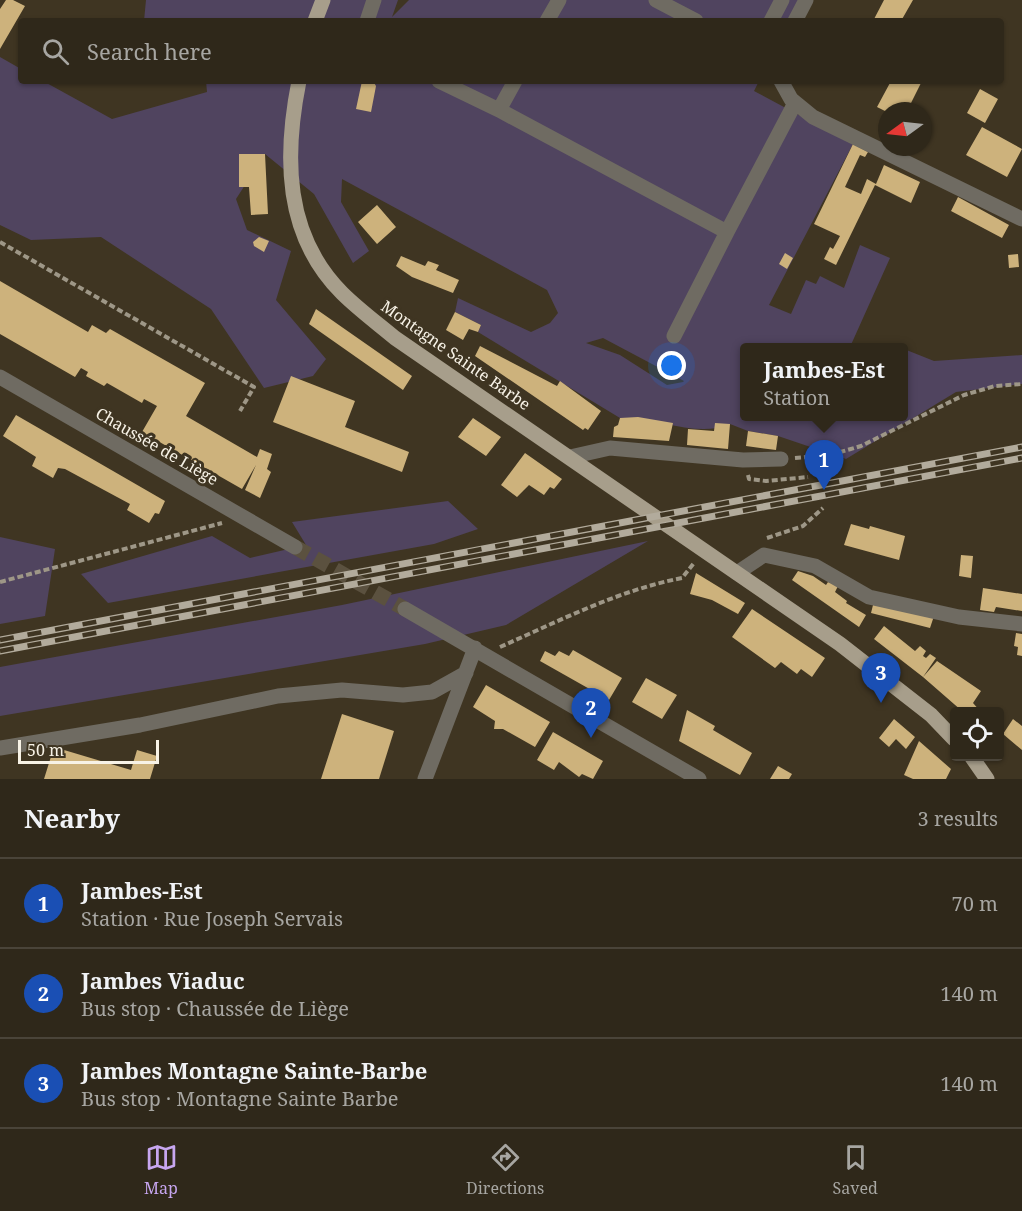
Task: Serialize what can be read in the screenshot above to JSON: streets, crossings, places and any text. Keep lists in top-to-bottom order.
{
  "streets": {
    "main road": ["Montagne Sainte Barbe"],
    "street": ["Chaussée de Liège"]
  },
  "scale_bar": "50 m",
  "north": "left",
  "page": {
    "search": "Search here",
    "popup": ["Jambes-Est", "Station"],
    "pins": ["1", "3", "2"],
    "scale": "50 m",
    "heading": ["Nearby", "3 results"],
    "list": [
      {
        "mark": "1",
        "name": "Jambes-Est",
        "note": "Station · Rue Joseph Servais",
        "value": "70 m"
      },
      {
        "mark": "2",
        "name": "Jambes Viaduc",
        "note": "Bus stop · Chaussée de Liège",
        "value": "140 m"
      },
      {
        "mark": "3",
        "name": "Jambes Montagne Sainte-Barbe",
        "note": "Bus stop · Montagne Sainte Barbe",
        "value": "140 m"
      }
    ],
    "nav": ["Map", "Directions", "Saved"]
  }
}
